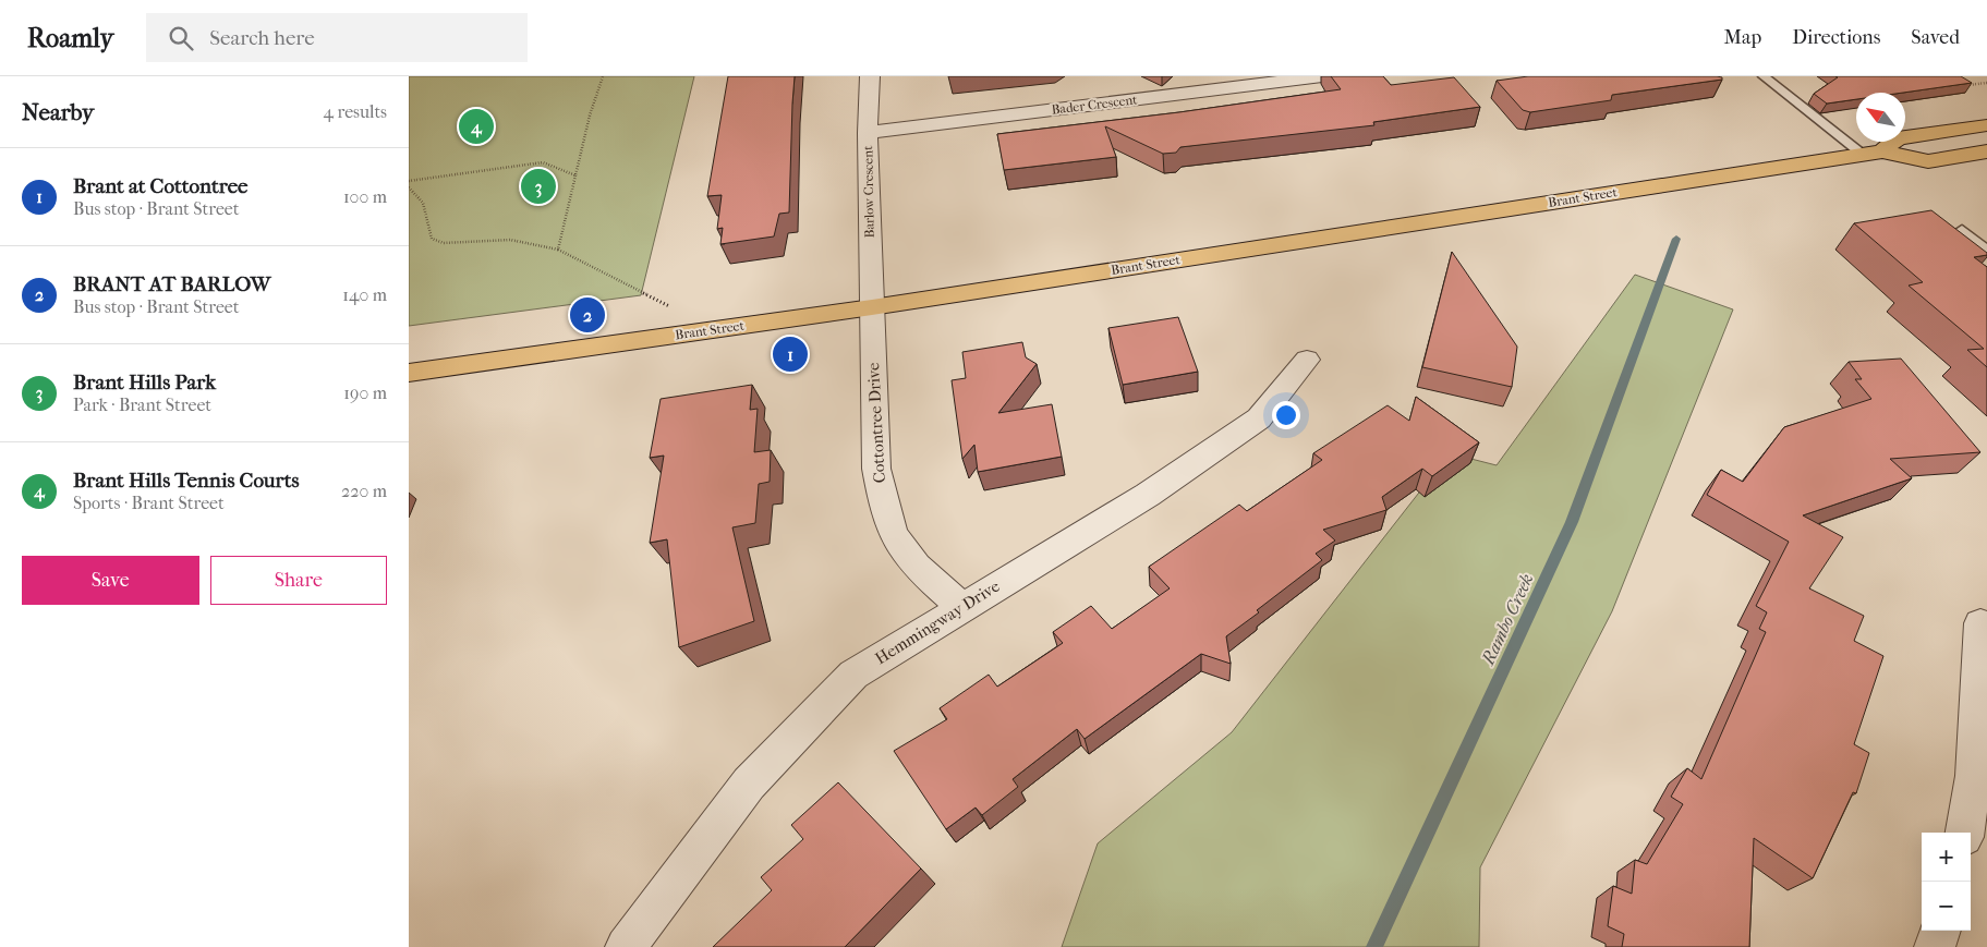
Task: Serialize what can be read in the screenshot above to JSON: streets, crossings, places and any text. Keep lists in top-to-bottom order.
{
  "streets": {
    "main road": ["Brant Street"],
    "street": [
      "Bader Crescent",
      "Barlow Crescent",
      "Cottontree Drive",
      "Hemmingway Drive"
    ]
  },
  "crossings": [
    ["Bader Crescent", "Barlow Crescent"],
    ["Barlow Crescent", "Brant Street"],
    ["Barlow Crescent", "Cottontree Drive"],
    ["Brant Street", "Cottontree Drive"],
    ["Cottontree Drive", "Hemmingway Drive"]
  ],
  "water": ["Rambo Creek"],
  "north": "top left",
  "page": {
    "header": "Roamly",
    "search": "Search here",
    "nav": ["Map", "Directions", "Saved"],
    "heading": ["Nearby", "4 results"],
    "pins": [
      "4",
      "3",
      "2",
      "1"
    ],
    "list": [
      {
        "mark": "1",
        "name": "Brant at Cottontree",
        "note": "Bus stop · Brant Street",
        "value": "100 m"
      },
      {
        "mark": "2",
        "name": "BRANT AT BARLOW",
        "note": "Bus stop · Brant Street",
        "value": "140 m"
      },
      {
        "mark": "3",
        "name": "Brant Hills Park",
        "note": "Park · Brant Street",
        "value": "190 m"
      },
      {
        "mark": "4",
        "name": "Brant Hills Tennis Courts",
        "note": "Sports · Brant Street",
        "value": "220 m"
      }
    ],
    "buttons": ["Save", "Share"],
    "map_buttons": ["+", "−"]
  }
}
